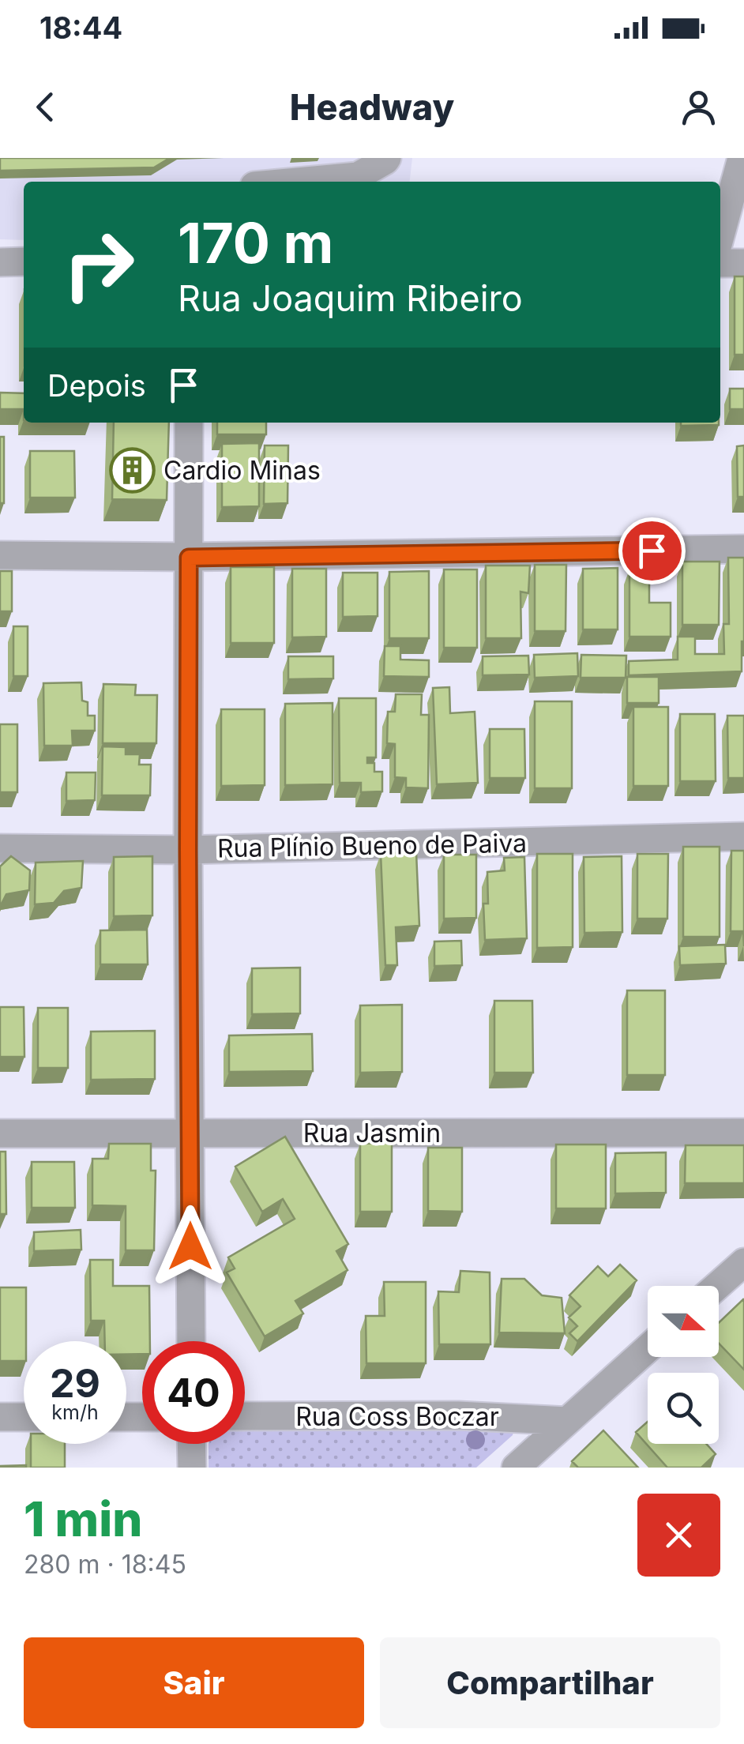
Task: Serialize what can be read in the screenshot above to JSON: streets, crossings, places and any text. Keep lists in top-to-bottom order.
{
  "streets": {
    "street": ["Rua Plínio Bueno de Paiva", "Rua Jasmin", "Rua Coss Boczar"]
  },
  "places": {
    "building": ["Cardio Minas"]
  },
  "north": "right",
  "page": {
    "status": "18:44",
    "header": "Headway",
    "turn": ["170 m", "Rua Joaquim Ribeiro"],
    "then": "Depois",
    "speed": "29 km/h",
    "limit": "40",
    "heading": ["1 min", "280 m · 18:45"],
    "buttons": ["Sair", "Compartilhar"]
  }
}
